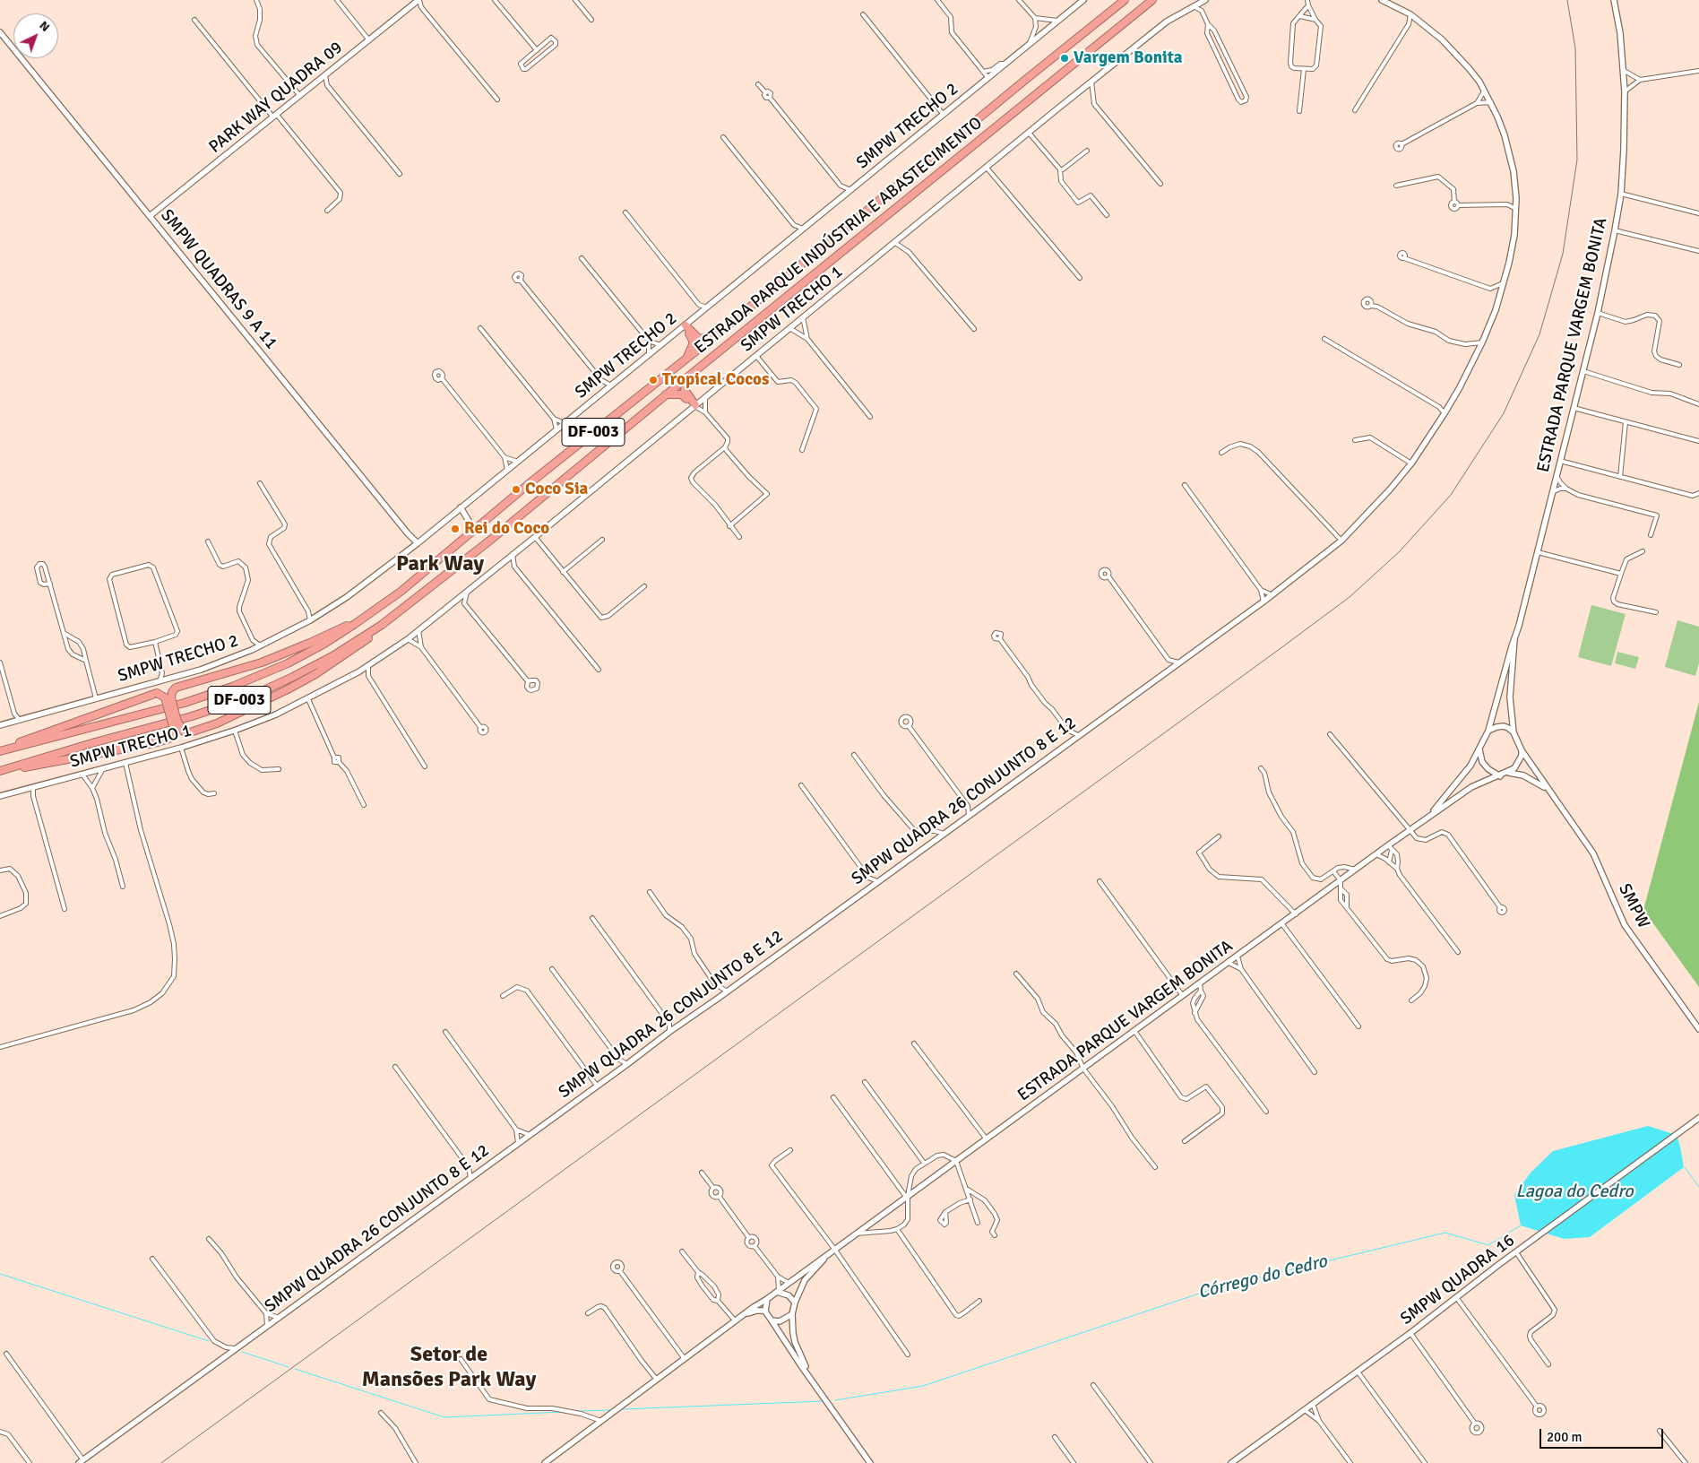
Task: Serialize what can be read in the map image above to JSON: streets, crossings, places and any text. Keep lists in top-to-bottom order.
{
  "streets": {
    "highway": ["ESTRADA PARQUE INDÚSTRIA E ABASTECIMENTO", "DF-003"],
    "street": [
      "PARK WAY QUADRA 09",
      "SMPW TRECHO 2",
      "SMPW QUADRAS 9 A 11",
      "SMPW TRECHO 1",
      "ESTRADA PARQUE VARGEM BONITA",
      "SMPW QUADRA 26 CONJUNTO 8 E 12",
      "SMPW",
      "SMPW QUADRA 16"
    ]
  },
  "crossings": [
    ["PARK WAY QUADRA 09", "SMPW QUADRAS 9 A 11"],
    ["SMPW TRECHO 2", "SMPW QUADRAS 9 A 11"],
    ["ESTRADA PARQUE VARGEM BONITA", "SMPW"]
  ],
  "districts": ["Park Way", "Setor de Mansões Park Way"],
  "water": ["Lagoa do Cedro", "Córrego do Cedro"],
  "places": [
    "Vargem Bonita",
    "Tropical Cocos",
    "Coco Sia",
    "Rei do Coco"
  ],
  "scale_bar": "200 m",
  "north": "top right"
}
